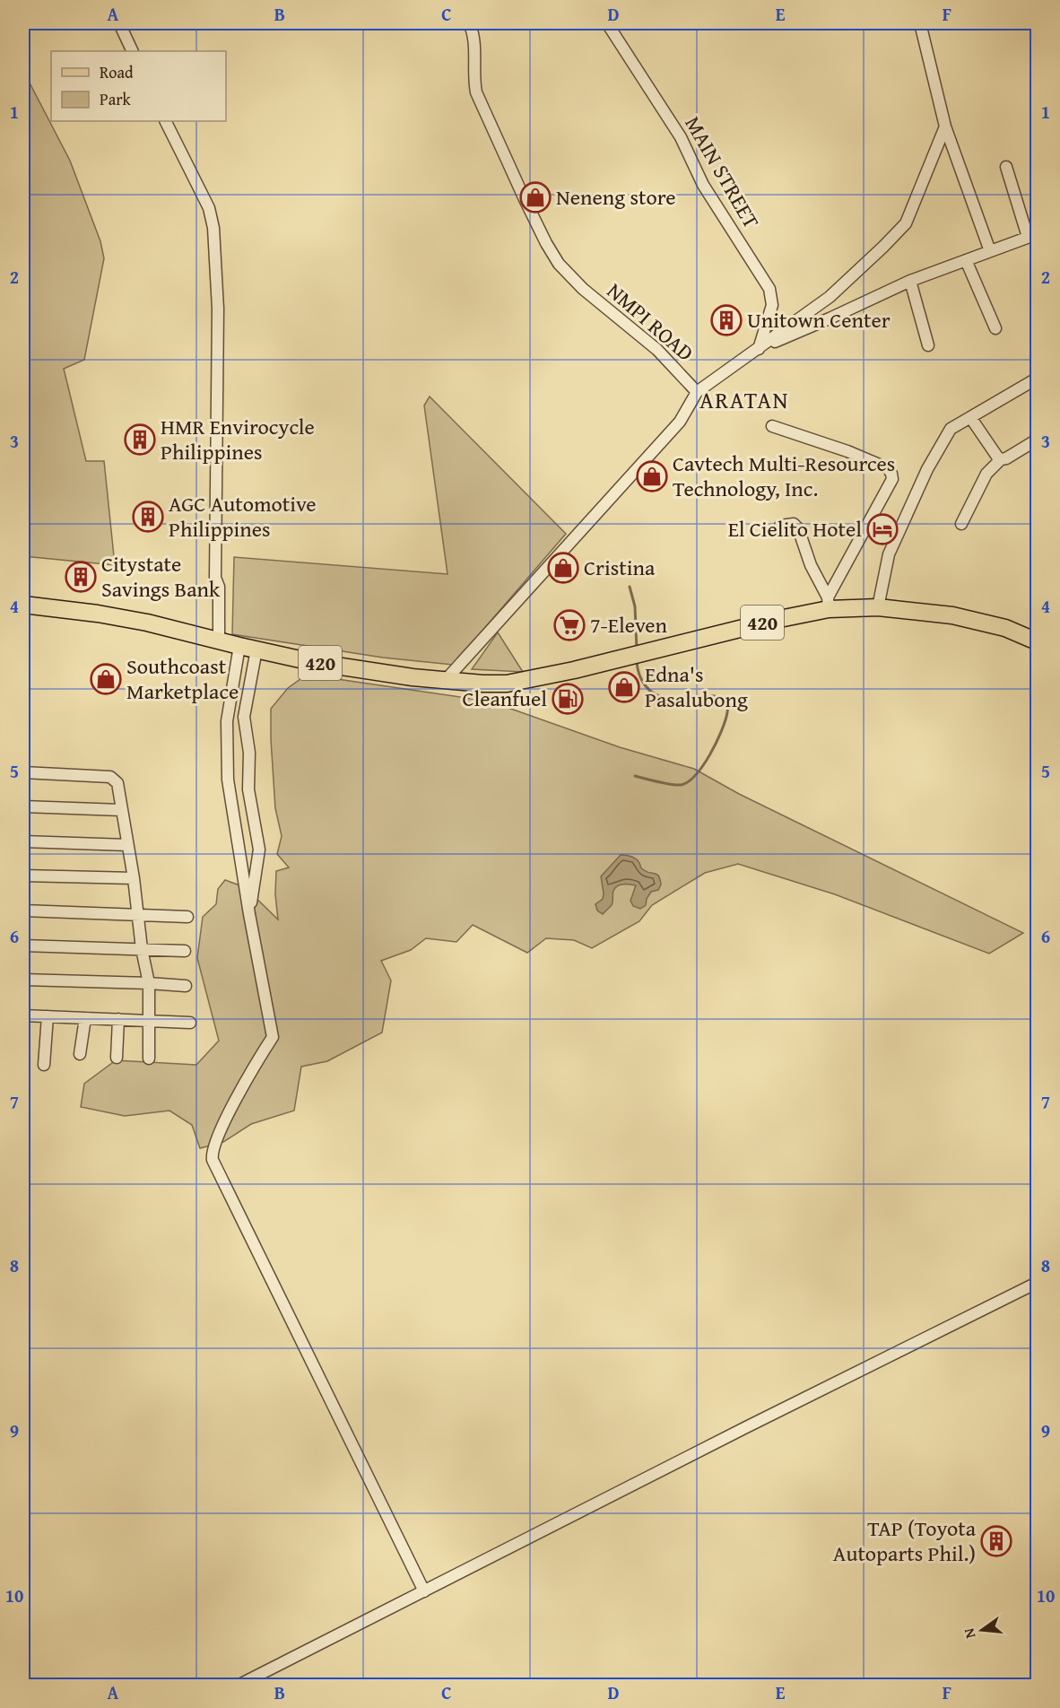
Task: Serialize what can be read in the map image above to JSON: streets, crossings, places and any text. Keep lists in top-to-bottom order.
{
  "streets": {
    "main road": ["420"],
    "street": ["MAIN STREET", "NMPI ROAD"]
  },
  "crossings": [
    ["NMPI ROAD", "420"]
  ],
  "districts": ["ARATAN"],
  "places": {
    "shop": [
      "Neneng store",
      "Cavtech Multi-Resources Technology, Inc.",
      "Cristina",
      "Southcoast Marketplace",
      "Edna's Pasalubong"
    ],
    "building": [
      "Unitown Center",
      "HMR Envirocycle Philippines",
      "AGC Automotive Philippines",
      "Citystate Savings Bank",
      "TAP (Toyota Autoparts Phil.)"
    ],
    "hotel": ["El Cielito Hotel"],
    "supermarket": ["7-Eleven"],
    "fuel station": ["Cleanfuel"]
  },
  "legend": ["Road", "Park"],
  "north": "left",
  "grid": {
    "columns": [
      "A",
      "B",
      "C",
      "D",
      "E",
      "F"
    ],
    "rows": [
      "1",
      "2",
      "3",
      "4",
      "5",
      "6",
      "7",
      "8",
      "9",
      "10"
    ]
  }
}
